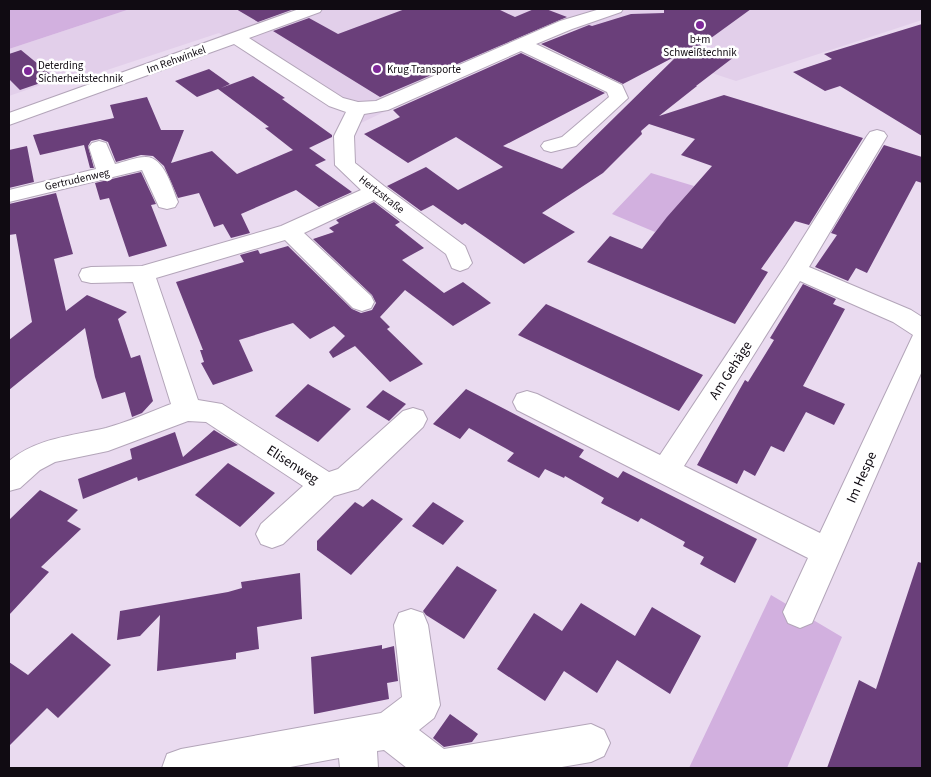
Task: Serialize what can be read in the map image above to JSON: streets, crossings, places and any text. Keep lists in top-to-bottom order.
{
  "streets": {
    "street": [
      "Im Rehwinkel",
      "Gertrudenweg",
      "Hertzstraße",
      "Am Gehäge",
      "Elisenweg",
      "Im Hespe"
    ]
  },
  "places": ["b+m Schweißtechnik", "Krug Transporte", "Deterding Sicherheitstechnik"]
}
